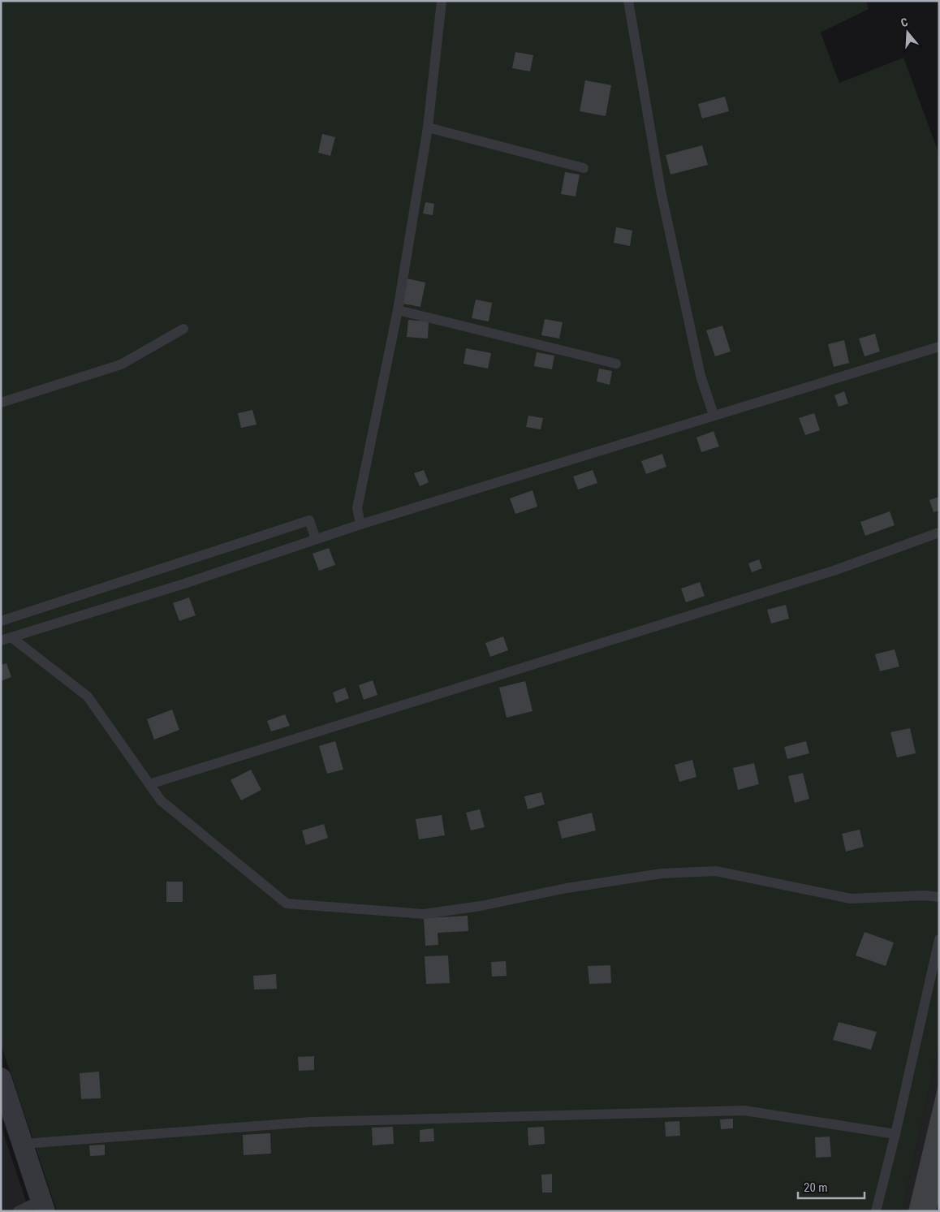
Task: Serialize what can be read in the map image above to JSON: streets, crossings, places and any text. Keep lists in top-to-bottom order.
{
  "scale_bar": "20 m",
  "north": "top"
}
